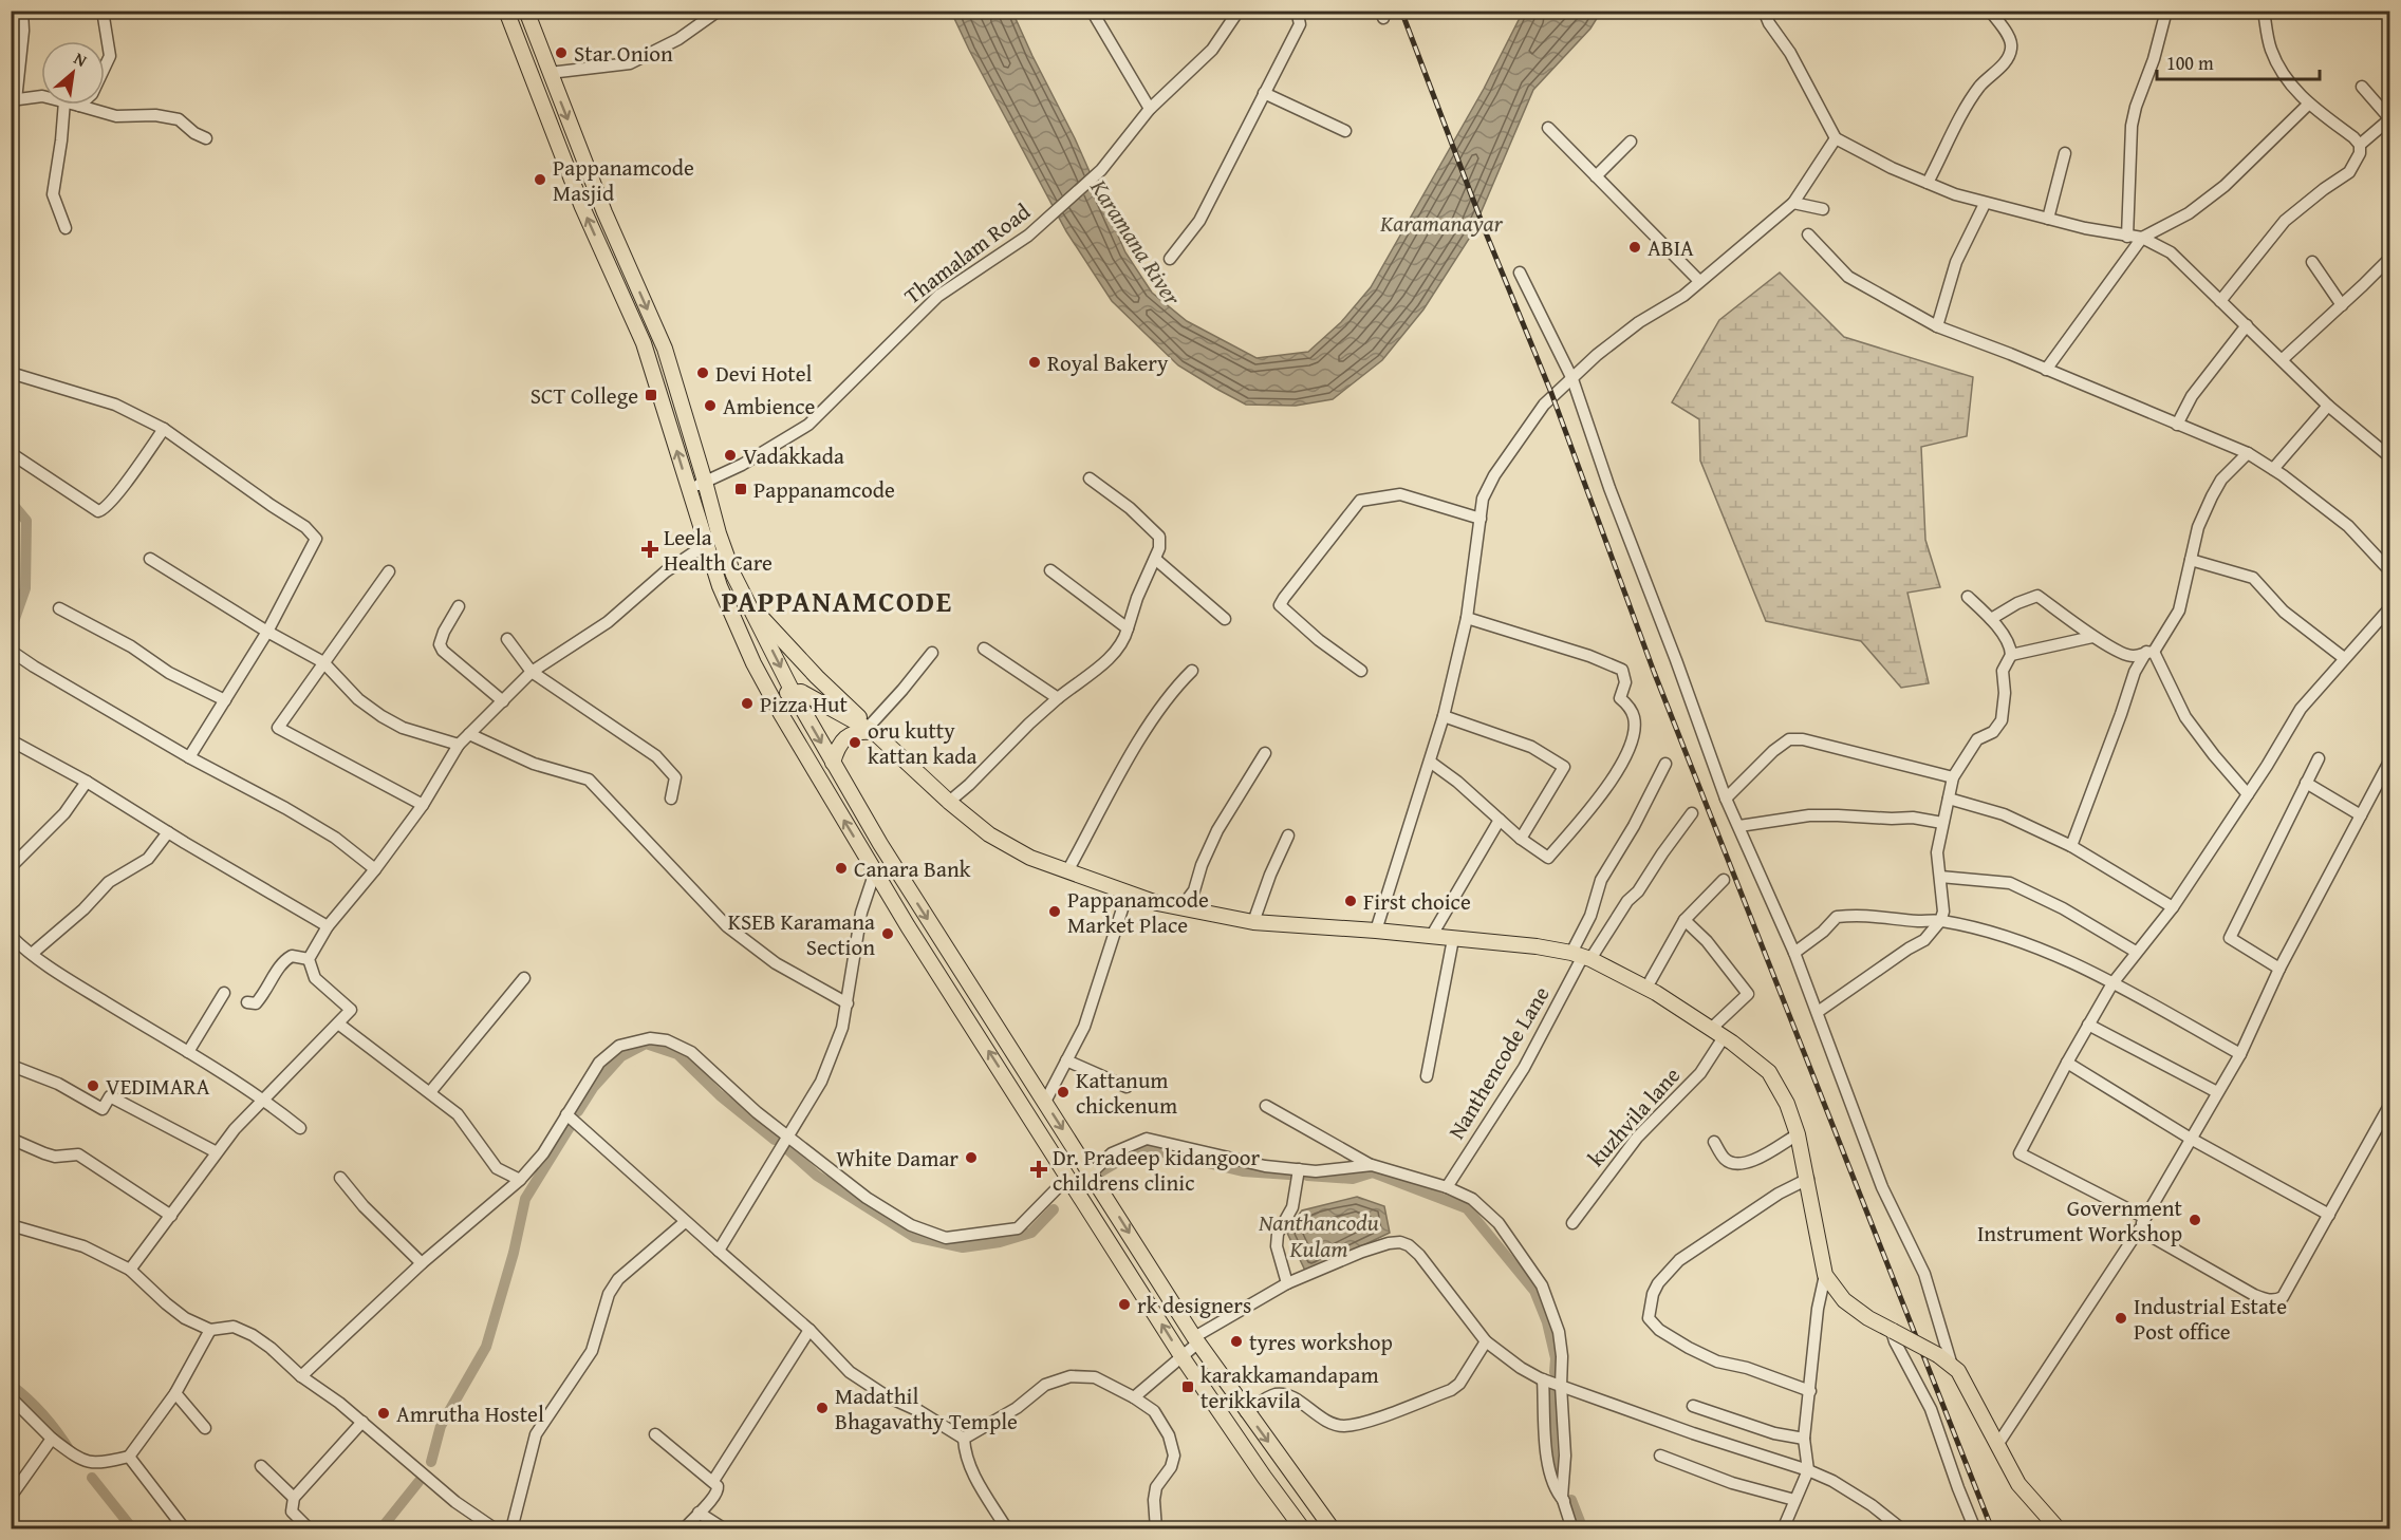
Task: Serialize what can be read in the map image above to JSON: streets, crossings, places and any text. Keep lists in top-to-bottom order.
{
  "streets": {
    "street": ["Thamalam Road", "Nanthencode Lane", "kuzhvila lane"]
  },
  "districts": ["PAPPANAMCODE"],
  "water": ["Karamanayar", "Karamana River", "Nanthancodu Kulam"],
  "places": {
    "other": [
      "Star Onion",
      "Pappanamcode Masjid",
      "ABIA",
      "Royal Bakery",
      "Devi Hotel",
      "Ambience",
      "Vadakkada",
      "Pizza Hut",
      "oru kutty kattan kada",
      "Canara Bank",
      "First choice",
      "Pappanamcode Market Place",
      "KSEB Karamana Section",
      "VEDIMARA",
      "Kattanum chickenum",
      "White Damar",
      "Government Instrument Workshop",
      "rk designers",
      "Industrial Estate Post office",
      "tyres workshop",
      "Madathil Bhagavathy Temple",
      "Amrutha Hostel"
    ],
    "transit": ["SCT College", "Pappanamcode", "karakkamandapam terikkavila"],
    "health": ["Leela Health Care", "Dr. Pradeep kidangoor childrens clinic"]
  },
  "scale_bar": "100 m",
  "north": "top right"
}
